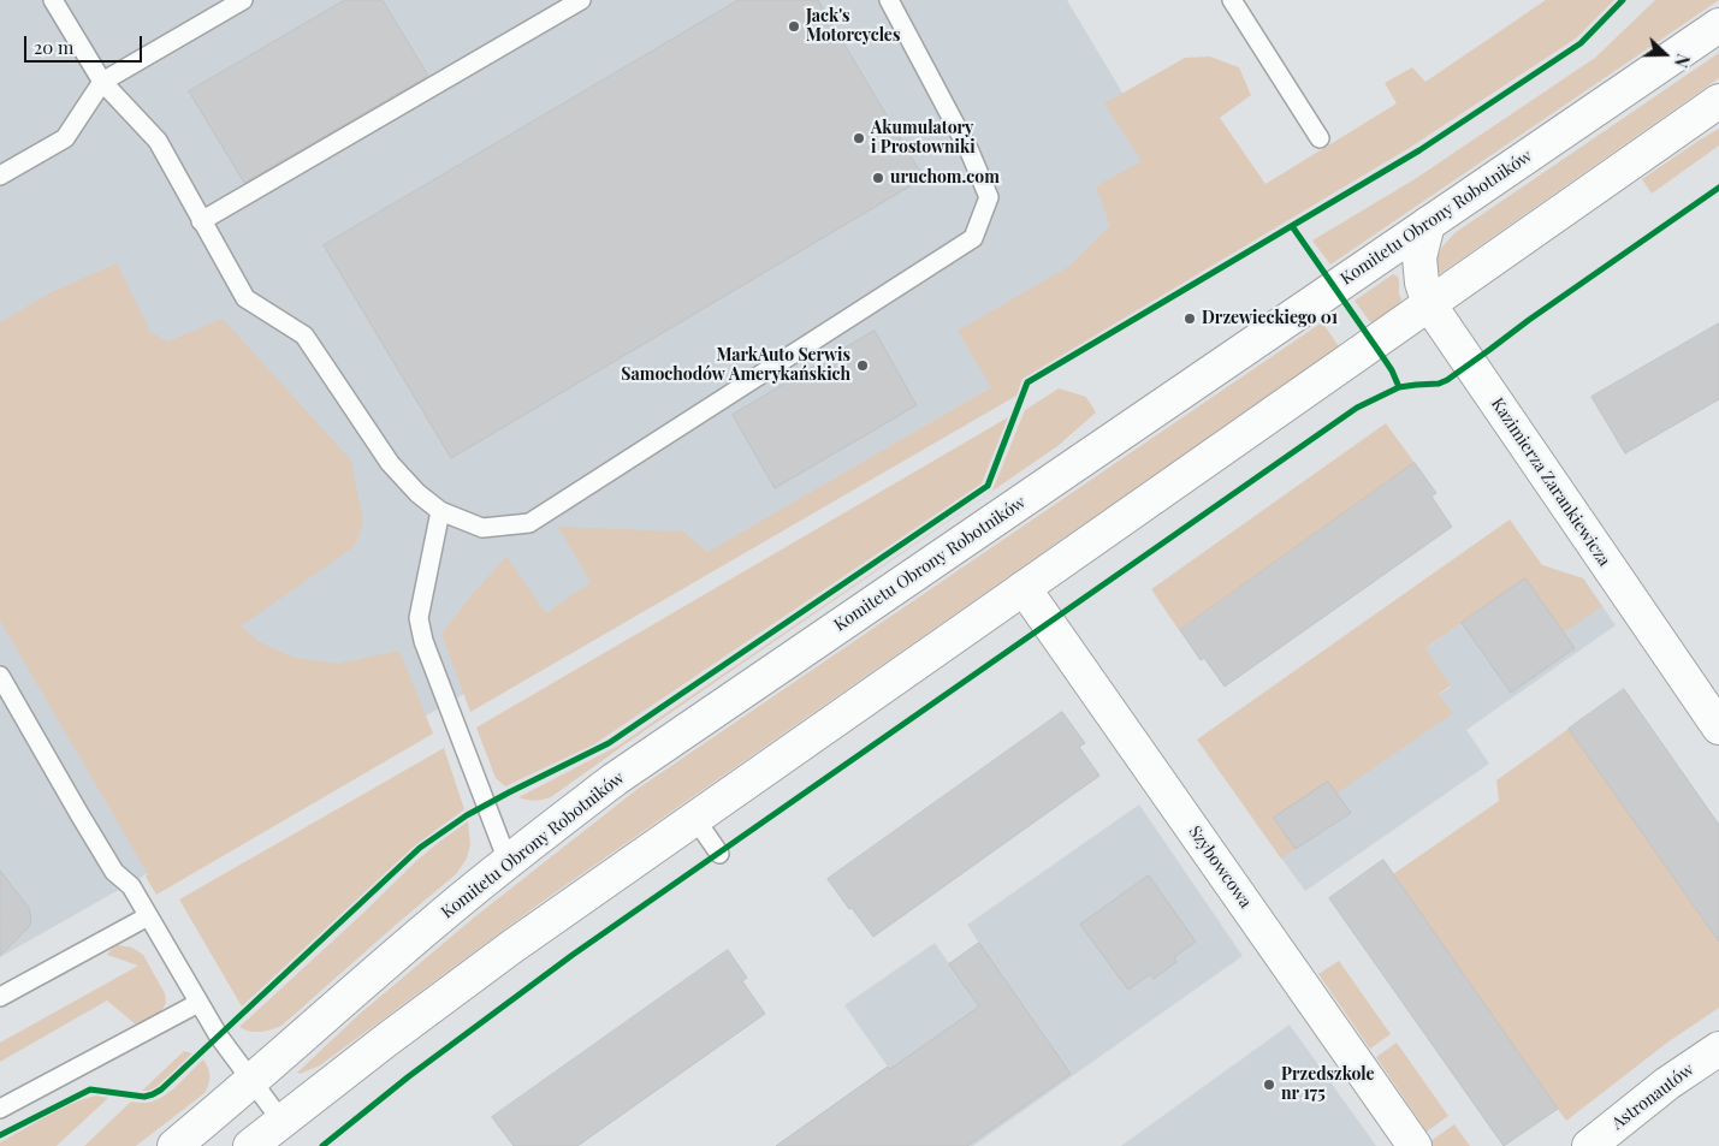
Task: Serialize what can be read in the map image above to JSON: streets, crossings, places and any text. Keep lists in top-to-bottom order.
{
  "streets": {
    "street": [
      "Komitetu Obrony Robotników",
      "Kazimierza Zarankiewicza",
      "Szybowcowa",
      "Astronautów"
    ]
  },
  "crossings": [
    ["Komitetu Obrony Robotników", "Kazimierza Zarankiewicza"]
  ],
  "places": [
    "Jack's Motorcycles",
    "Akumulatory i Prostowniki",
    "uruchom.com",
    "Drzewieckiego 01",
    "MarkAuto Serwis Samochodów Amerykańskich",
    "Przedszkole nr 175"
  ],
  "scale_bar": "20 m",
  "north": "right"
}
